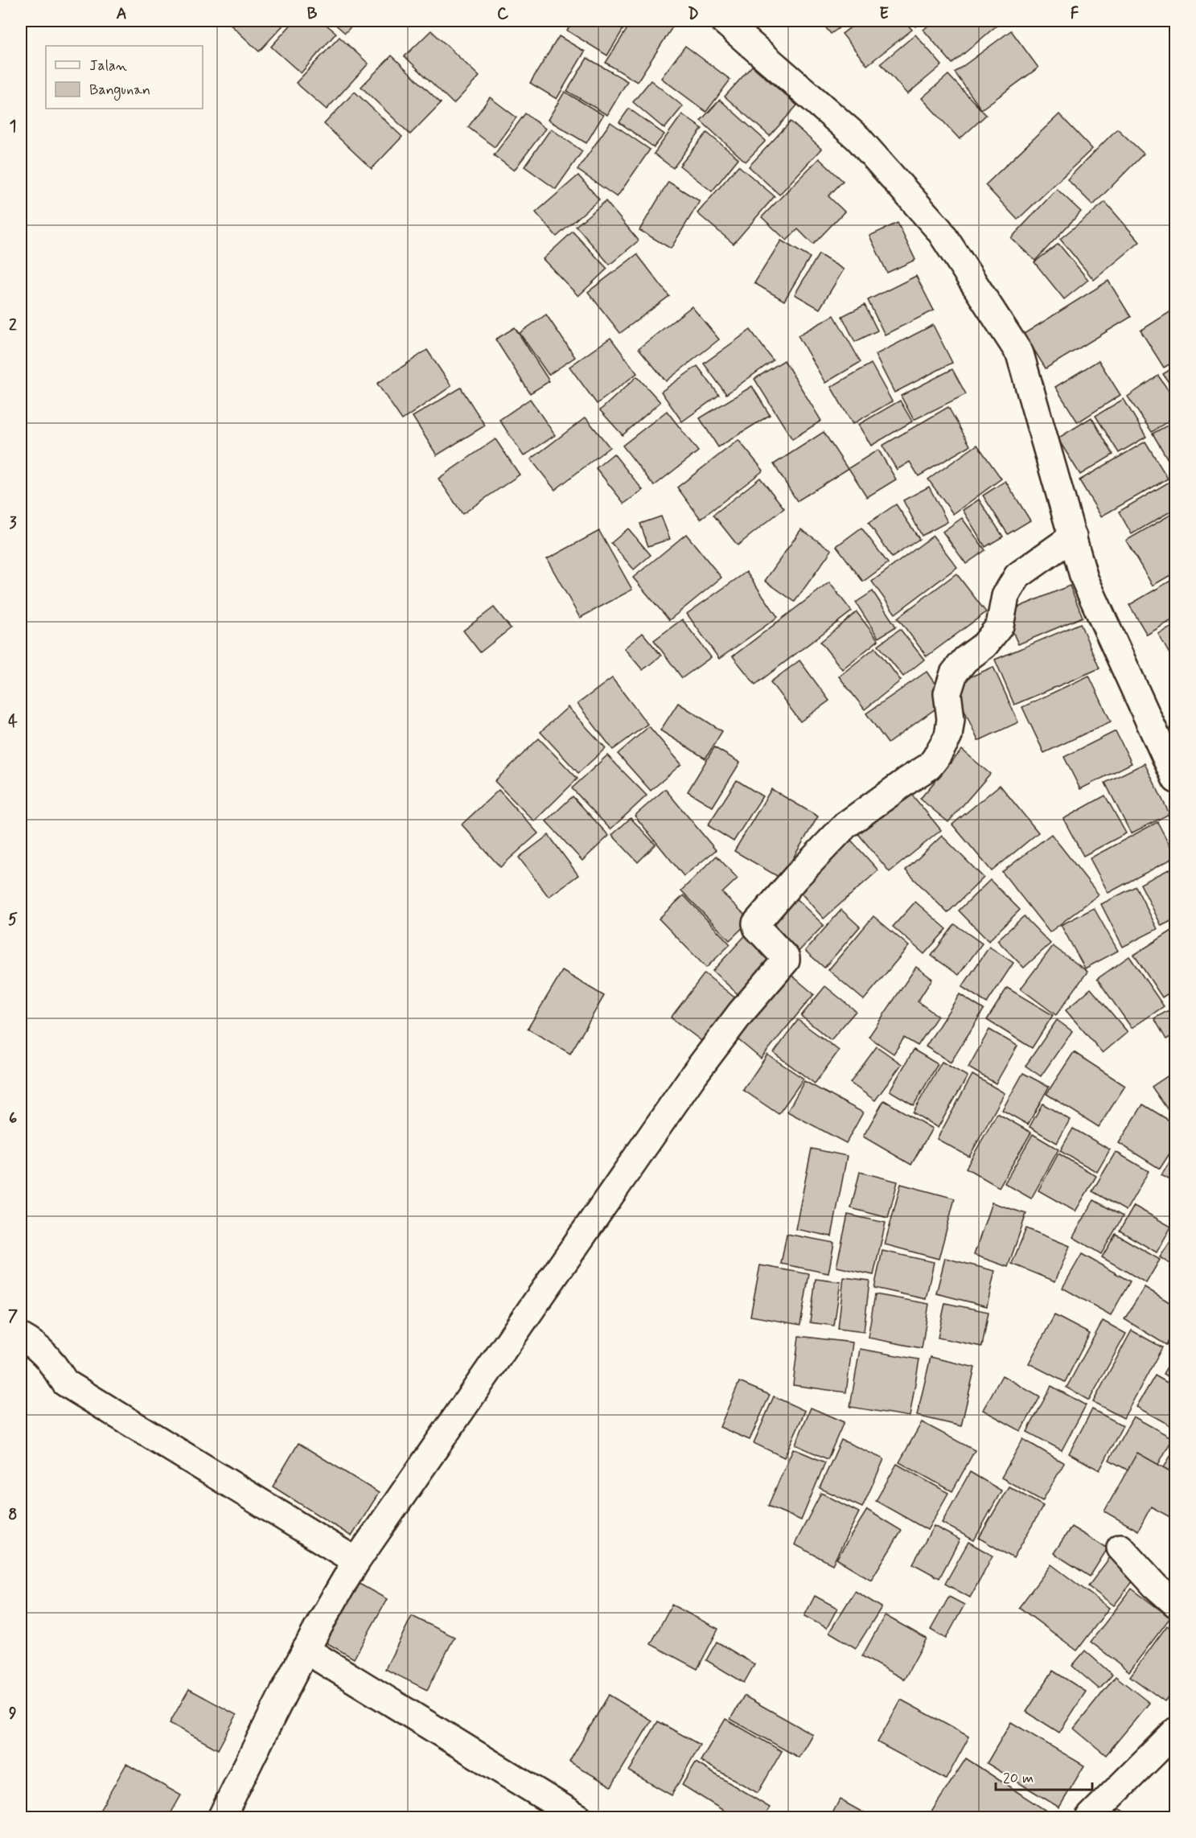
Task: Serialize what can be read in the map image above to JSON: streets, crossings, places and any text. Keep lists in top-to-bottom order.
{
  "legend": ["Jalan", "Bangunan"],
  "scale_bar": "20 m",
  "grid": {
    "columns": [
      "A",
      "B",
      "C",
      "D",
      "E",
      "F"
    ],
    "rows": [
      "1",
      "2",
      "3",
      "4",
      "5",
      "6",
      "7",
      "8",
      "9"
    ]
  }
}
